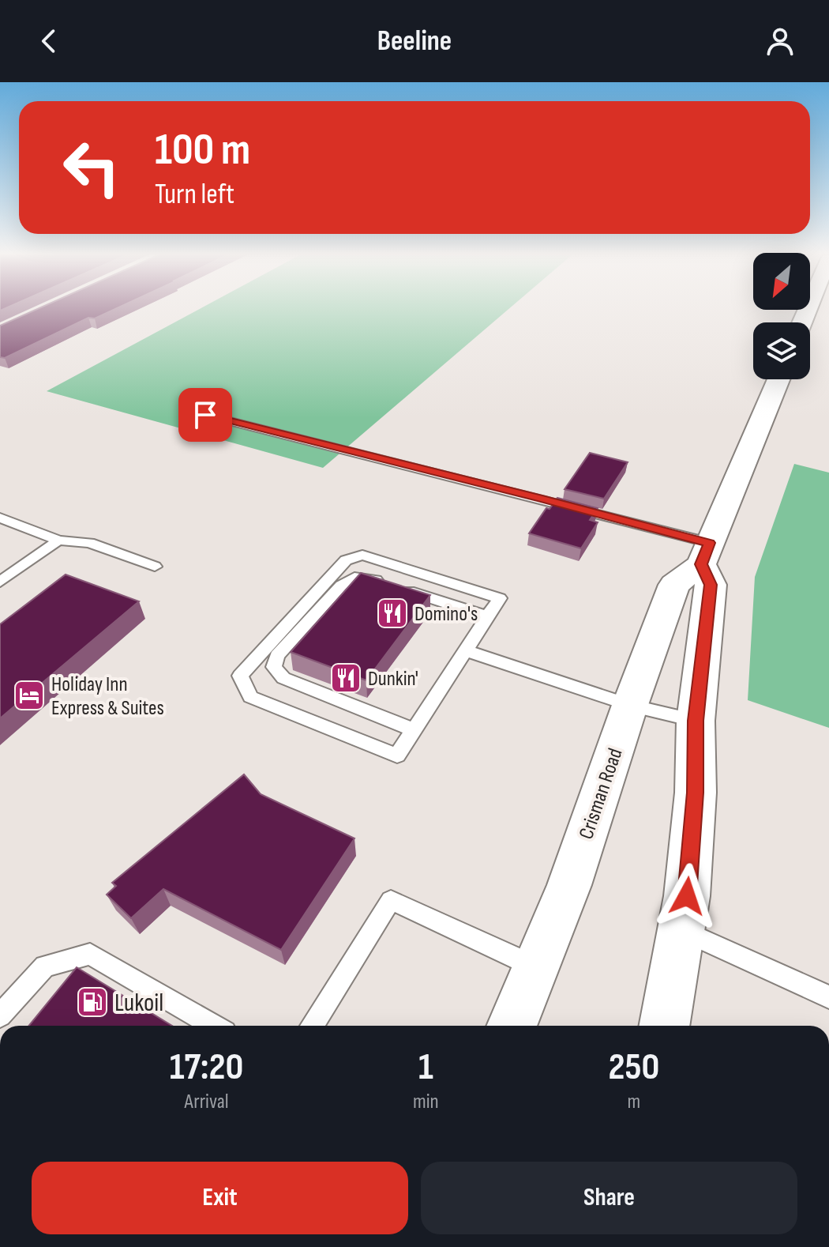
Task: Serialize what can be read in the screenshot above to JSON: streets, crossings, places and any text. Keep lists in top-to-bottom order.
{
  "streets": {
    "main road": ["Crisman Road"]
  },
  "places": {
    "restaurant": ["Domino's", "Dunkin'"],
    "hotel": ["Holiday Inn Express & Suites"],
    "fuel station": ["Lukoil"]
  },
  "north": "bottom left",
  "page": {
    "header": "Beeline",
    "turn": ["100 m", "Turn left"],
    "eta": [
      "17:20",
      "Arrival",
      "1",
      "min",
      "250",
      "m"
    ],
    "buttons": ["Exit", "Share"]
  }
}
